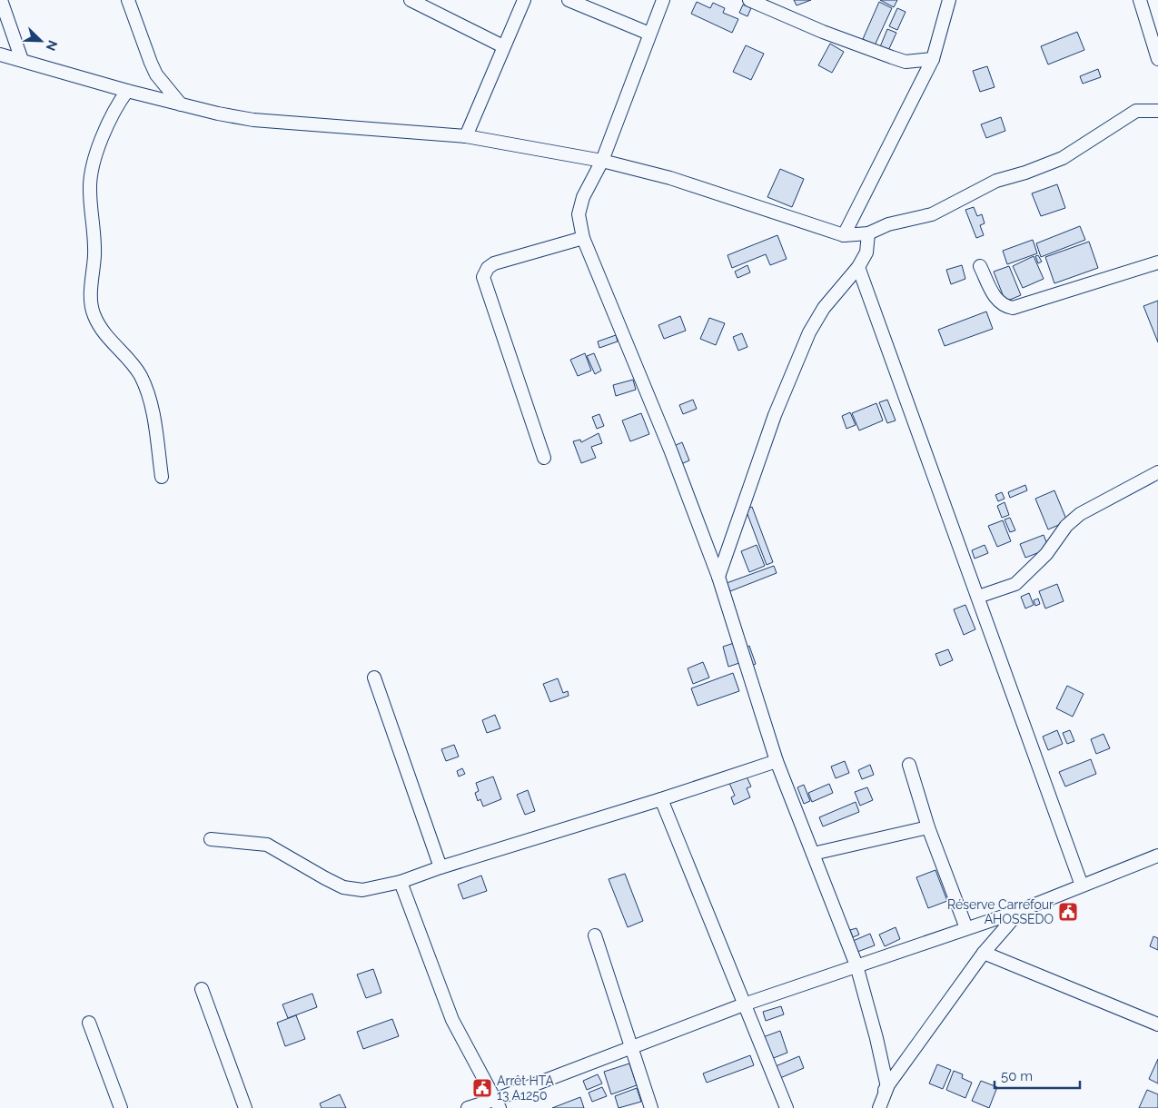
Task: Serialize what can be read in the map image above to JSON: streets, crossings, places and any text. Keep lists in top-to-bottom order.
{
  "places": {
    "public building": ["Réserve Carrefour AHOSSEDO", "Arrêt HTA 13 A1250"]
  },
  "scale_bar": "50 m",
  "north": "bottom right"
}
